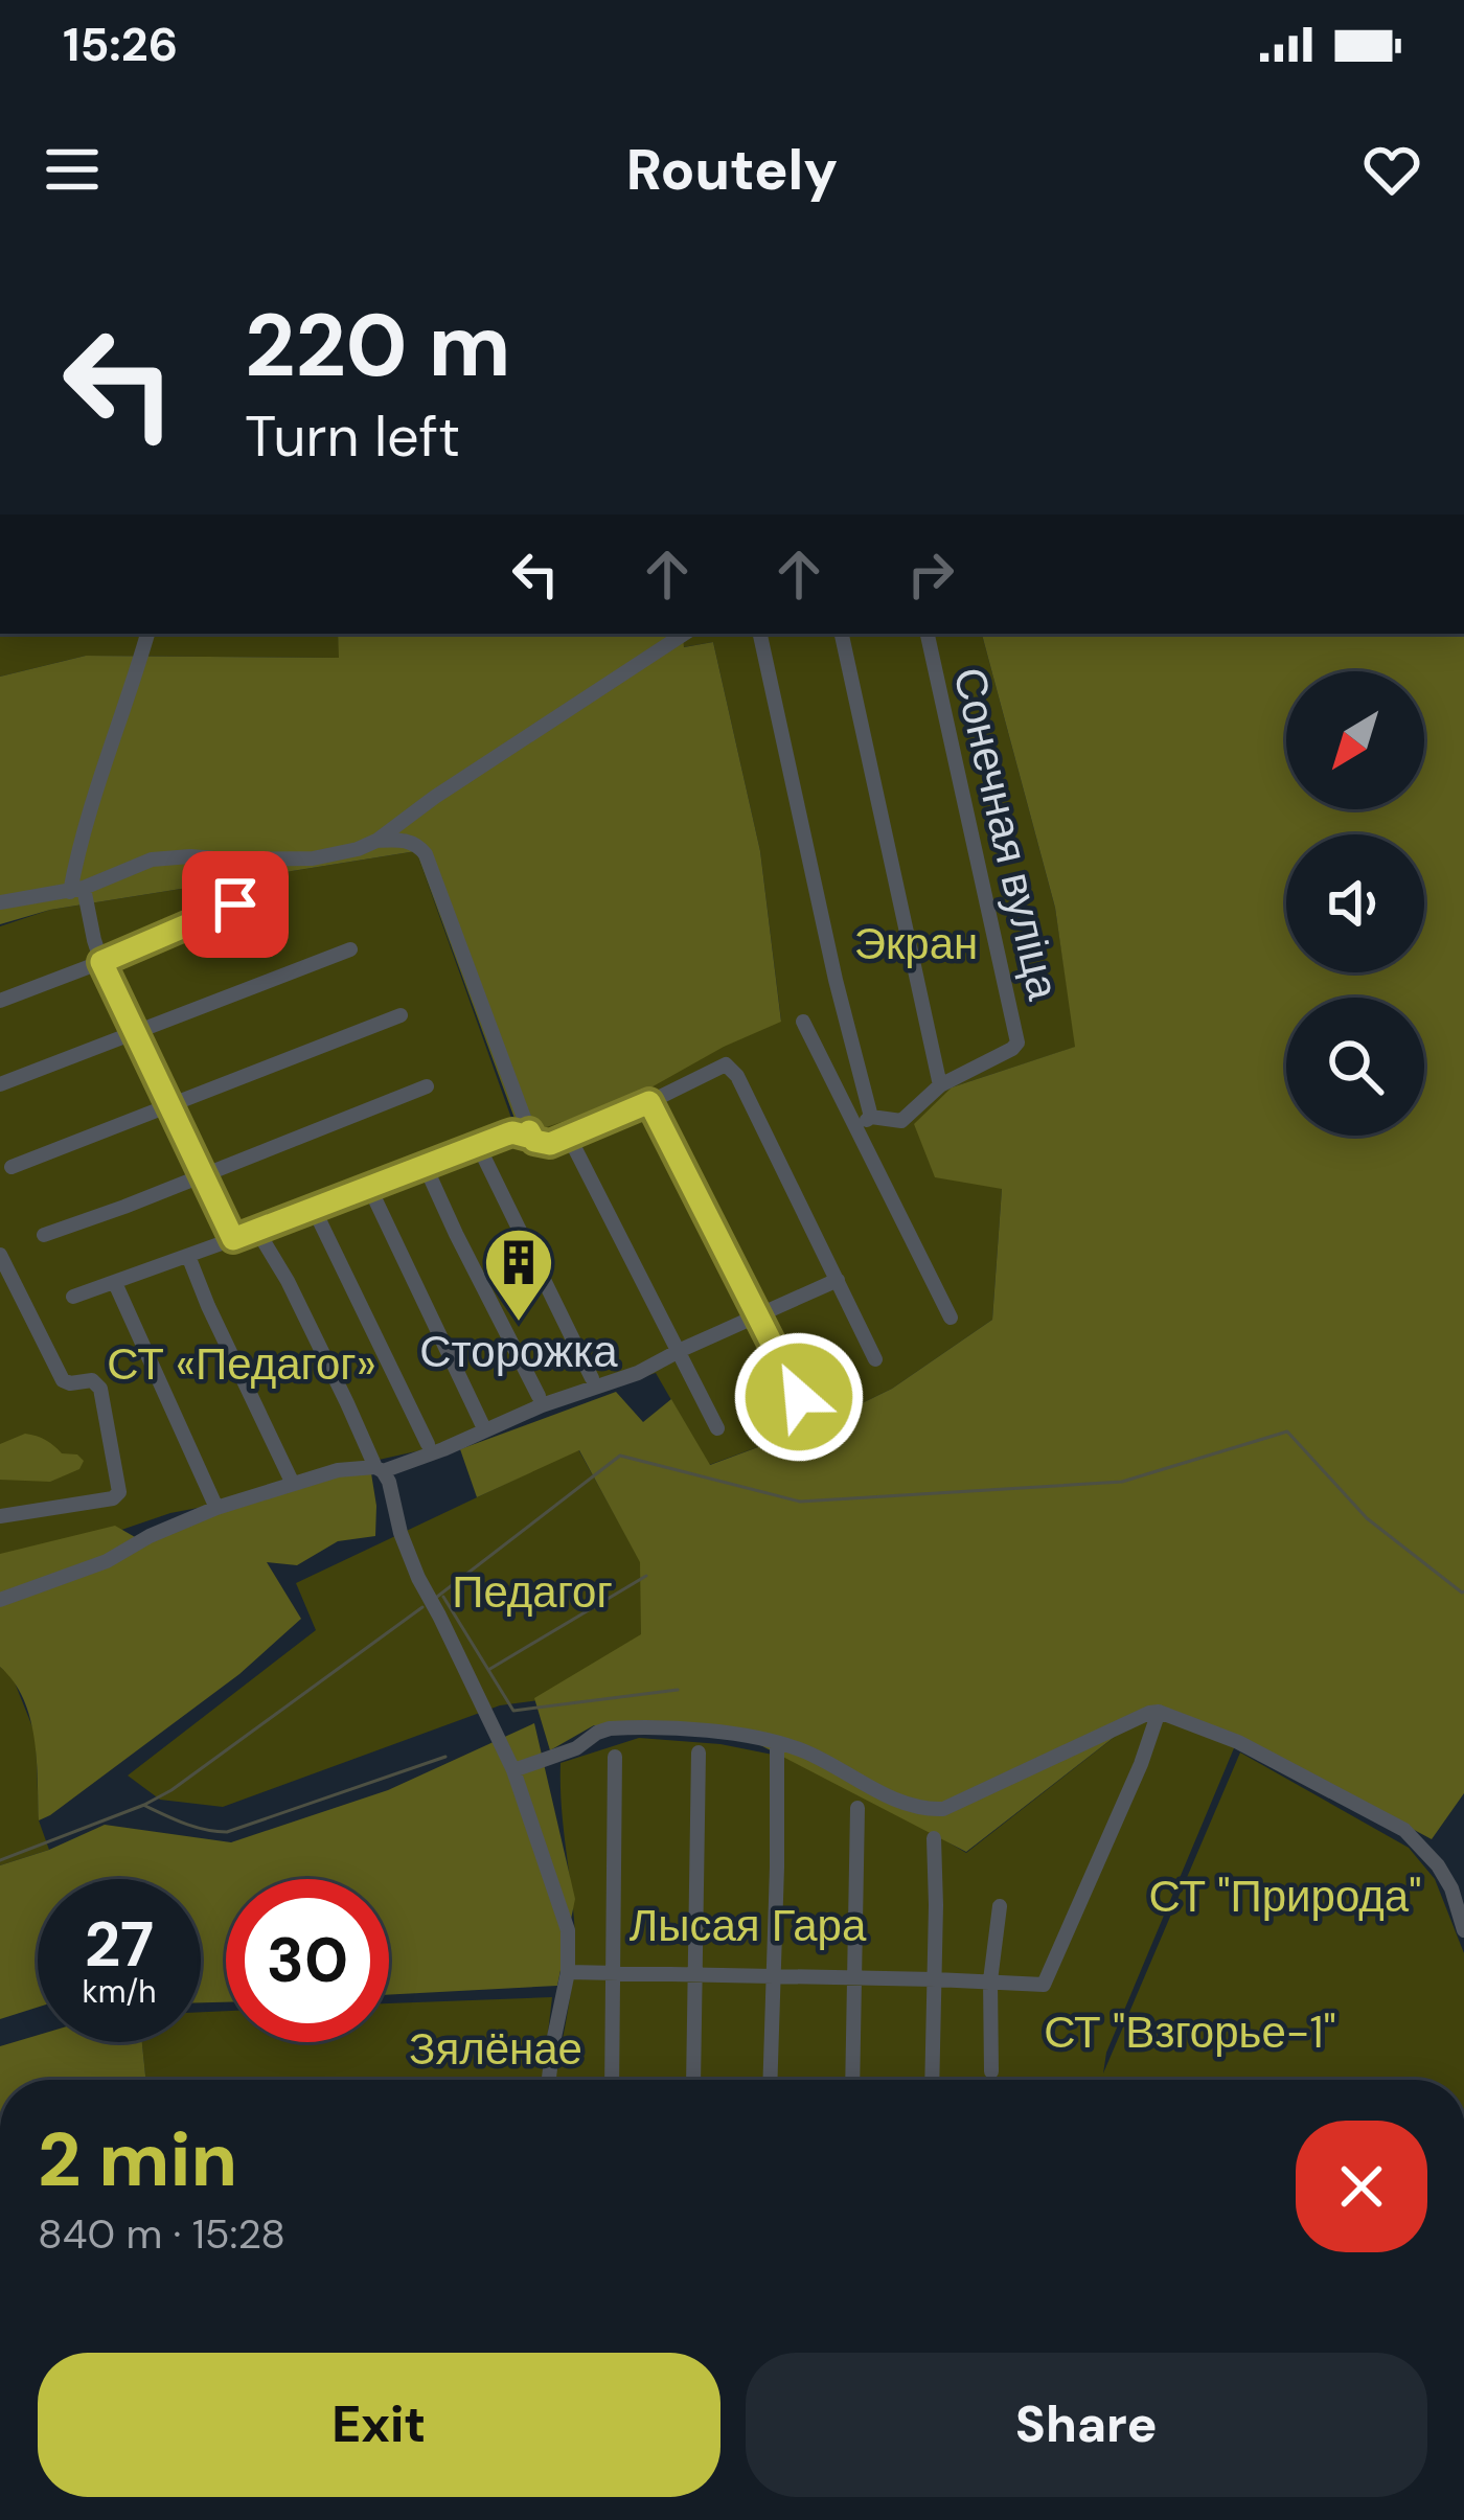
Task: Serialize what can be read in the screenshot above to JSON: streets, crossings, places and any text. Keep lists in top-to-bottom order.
{
  "streets": {
    "street": ["Сонечная вуліца"]
  },
  "parks": [
    "Экран",
    "СТ «Педагог»",
    "Педагог",
    "СТ \"Природа\"",
    "Лысая Гара",
    "СТ \"Взгорье-1\"",
    "Зялёнае"
  ],
  "places": {
    "building": ["Сторожка"]
  },
  "north": "bottom left",
  "page": {
    "status": "15:26",
    "header": "Routely",
    "turn": ["220 m", "Turn left"],
    "speed": "27 km/h",
    "limit": "30",
    "heading": ["2 min", "840 m · 15:28"],
    "buttons": ["Exit", "Share"]
  }
}
